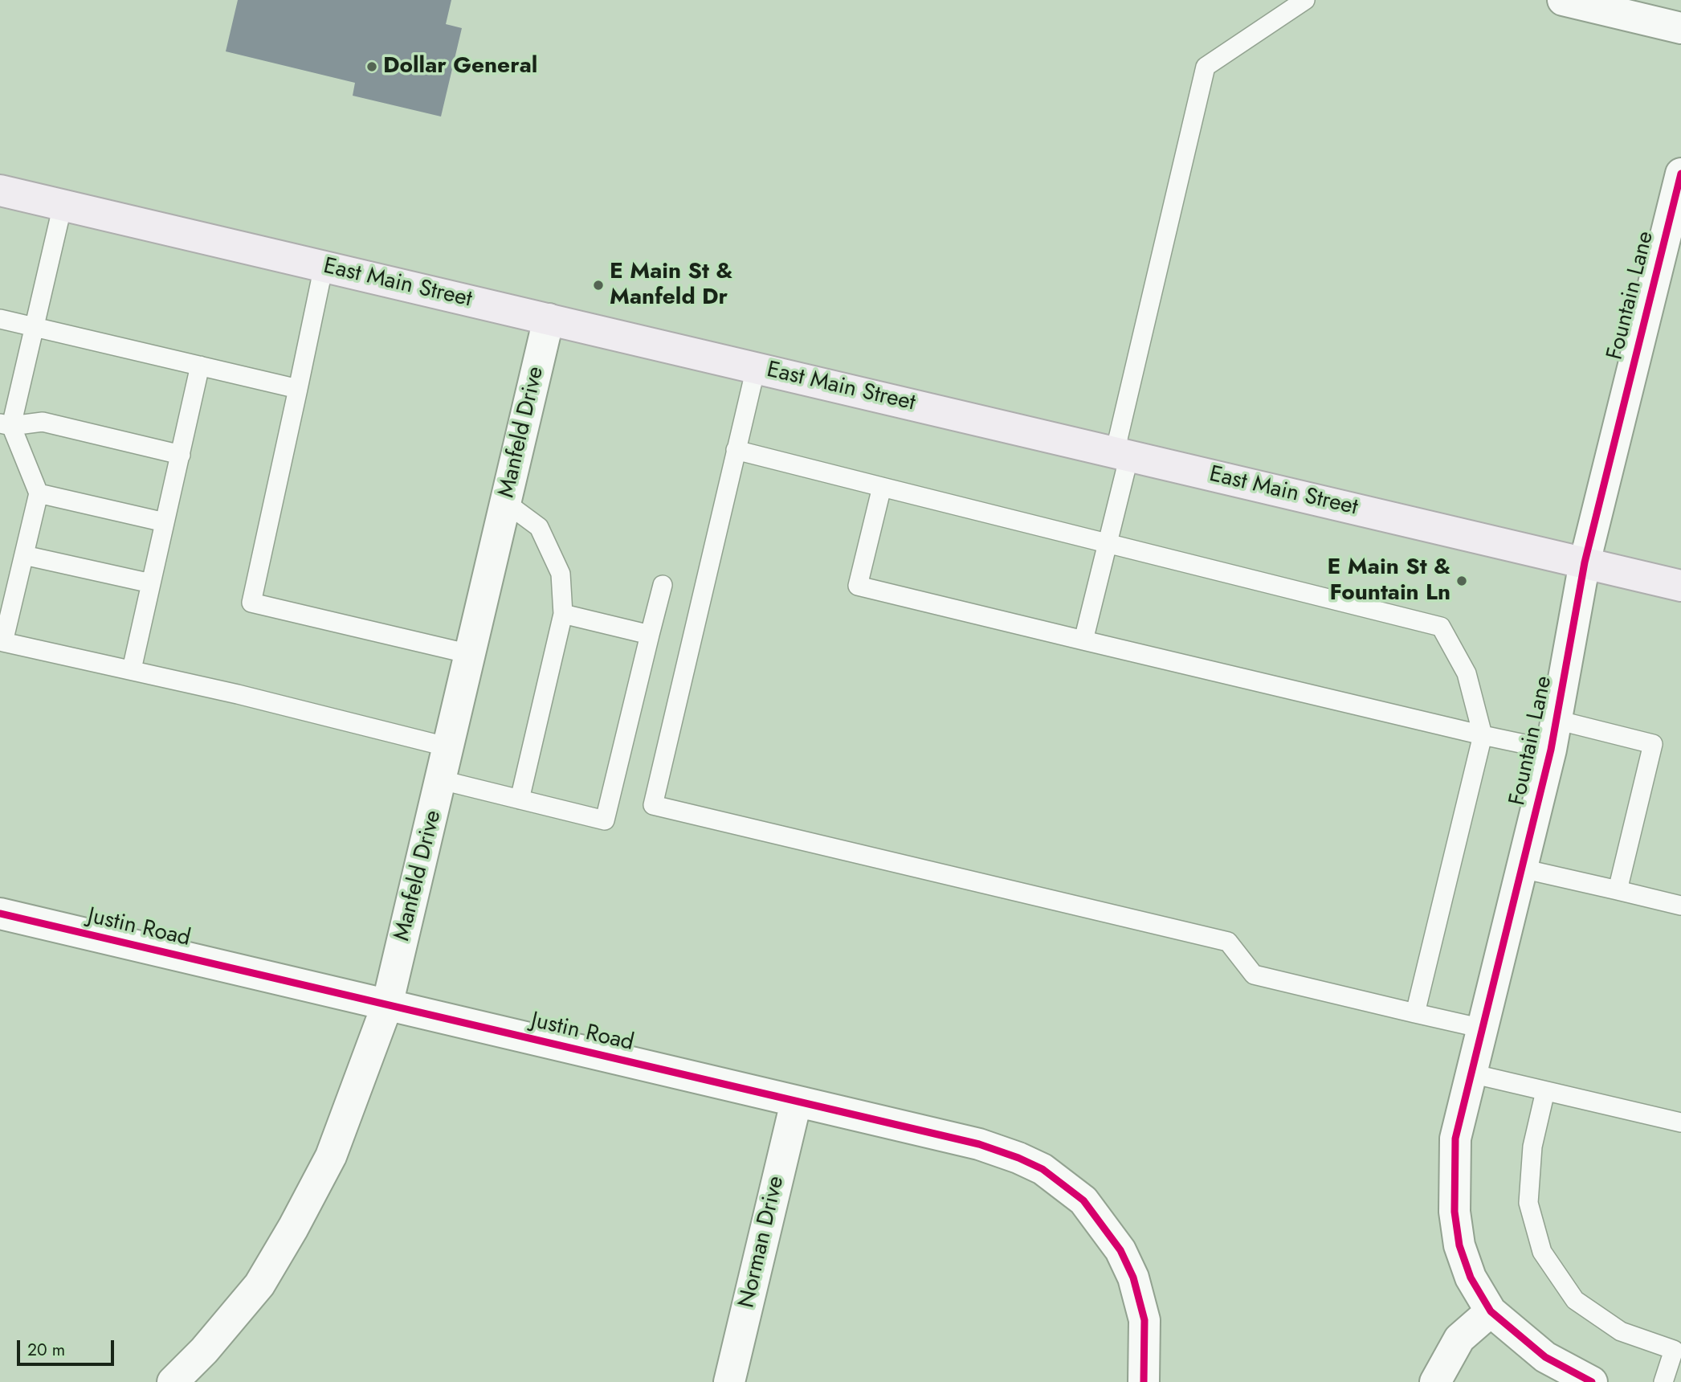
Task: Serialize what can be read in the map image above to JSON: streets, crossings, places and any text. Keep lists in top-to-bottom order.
{
  "streets": {
    "main road": ["East Main Street"],
    "street": [
      "Fountain Lane",
      "Manfeld Drive",
      "Justin Road",
      "Norman Drive"
    ]
  },
  "crossings": [
    ["East Main Street", "Fountain Lane"],
    ["East Main Street", "Manfeld Drive"],
    ["Manfeld Drive", "Justin Road"],
    ["Justin Road", "Norman Drive"]
  ],
  "places": ["Dollar General", "E Main St & Manfeld Dr", "E Main St & Fountain Ln"],
  "scale_bar": "20 m"
}
